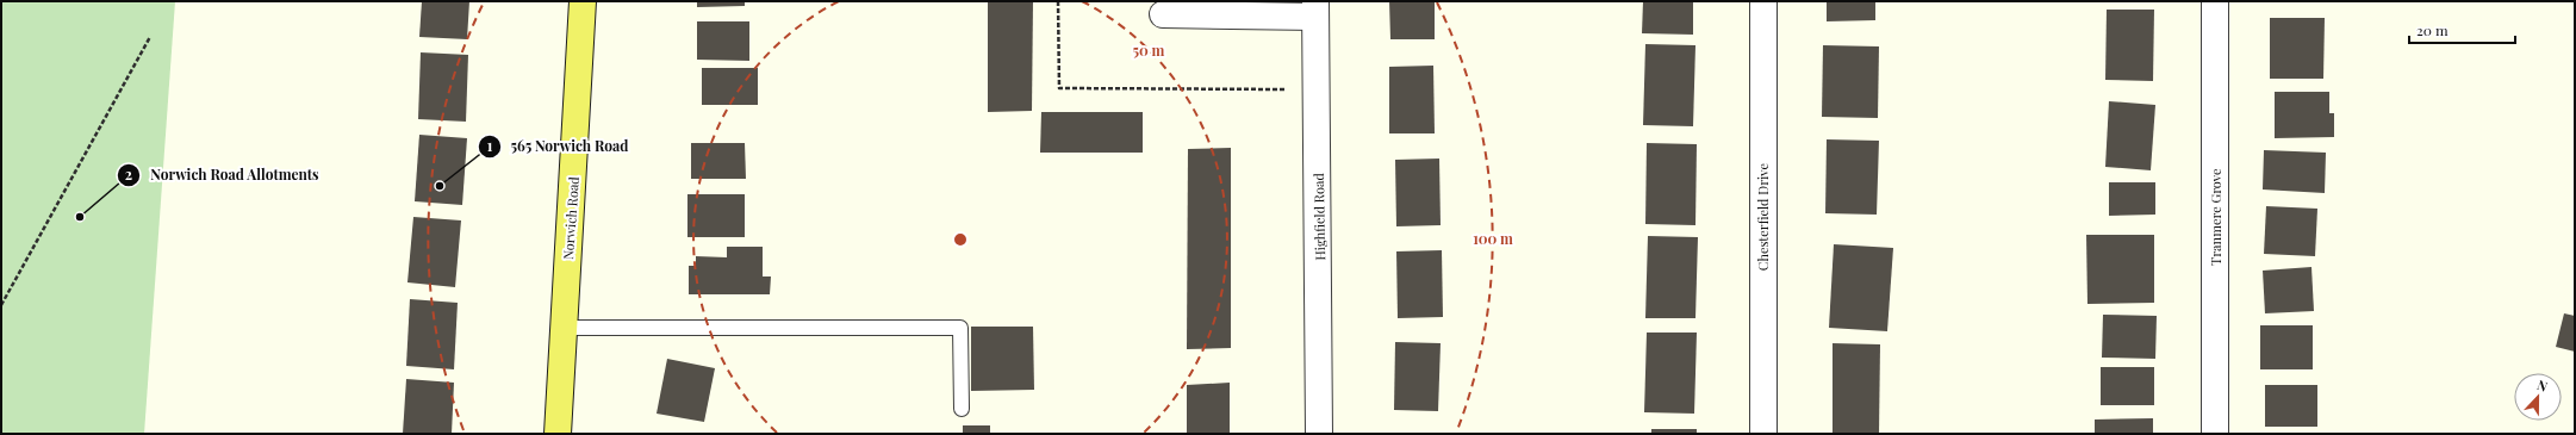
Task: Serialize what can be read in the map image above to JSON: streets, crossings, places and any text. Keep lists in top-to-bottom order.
{
  "streets": {
    "main road": ["Norwich Road"],
    "street": ["Highfield Road", "Chesterfield Drive", "Tranmere Grove"]
  },
  "places": ["565 Norwich Road", "Norwich Road Allotments"],
  "scale_bar": "20 m",
  "north": "top",
  "rings": ["50 m", "100 m"]
}
